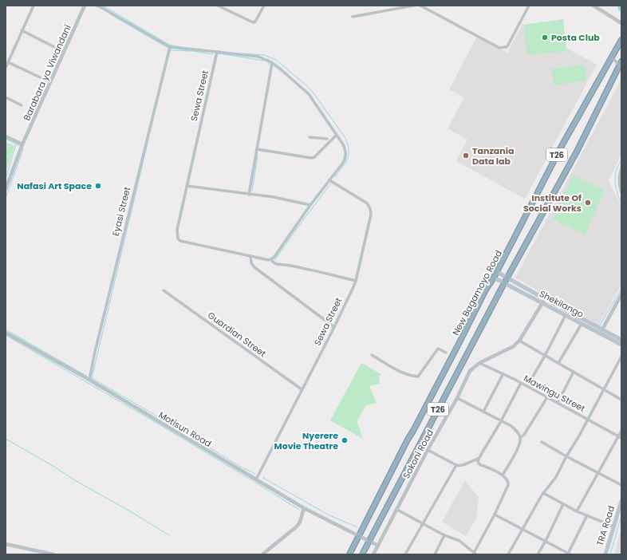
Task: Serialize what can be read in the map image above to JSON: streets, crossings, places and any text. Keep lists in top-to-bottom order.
{
  "streets": {
    "highway": ["T26", "New Bagamoyo Road"],
    "main road": ["Shekilango", "TRA Road"],
    "street": [
      "Barabara ya Viwandani",
      "Sewa Street",
      "Eyasi Street",
      "Guardian Street",
      "Mawingu Street",
      "Motisun Road",
      "Sokoni Road"
    ]
  },
  "crossings": [
    ["Sewa Street", "Guardian Street"],
    ["Sewa Street", "Motisun Road"],
    ["T26", "Shekilango"],
    ["T26", "Motisun Road"],
    ["Eyasi Street", "Motisun Road"],
    ["New Bagamoyo Road", "Shekilango"],
    ["New Bagamoyo Road", "Motisun Road"],
    ["Shekilango", "Sokoni Road"],
    ["Mawingu Street", "Sokoni Road"],
    ["Motisun Road", "Sokoni Road"]
  ],
  "places": [
    "Posta Club",
    "Tanzania Data lab",
    "Nafasi Art Space",
    "Institute Of Social Works",
    "Nyerere Movie Theatre"
  ]
}
